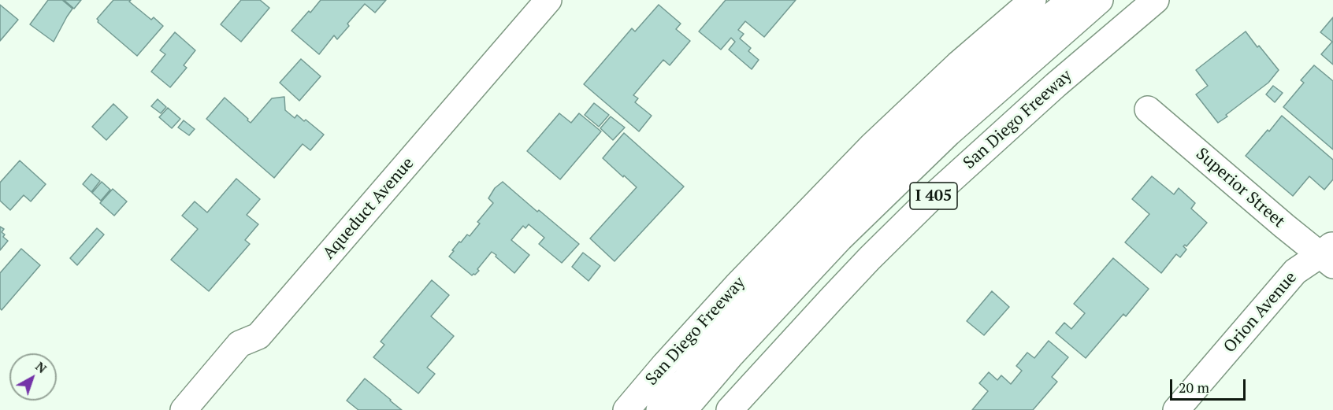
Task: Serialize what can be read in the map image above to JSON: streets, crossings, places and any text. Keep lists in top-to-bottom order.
{
  "streets": {
    "main road": [
      "San Diego Freeway",
      "Superior Street",
      "I 405",
      "Aqueduct Avenue",
      "Orion Avenue"
    ]
  },
  "crossings": [
    ["Superior Street", "Orion Avenue"]
  ],
  "scale_bar": "20 m",
  "north": "top right"
}
